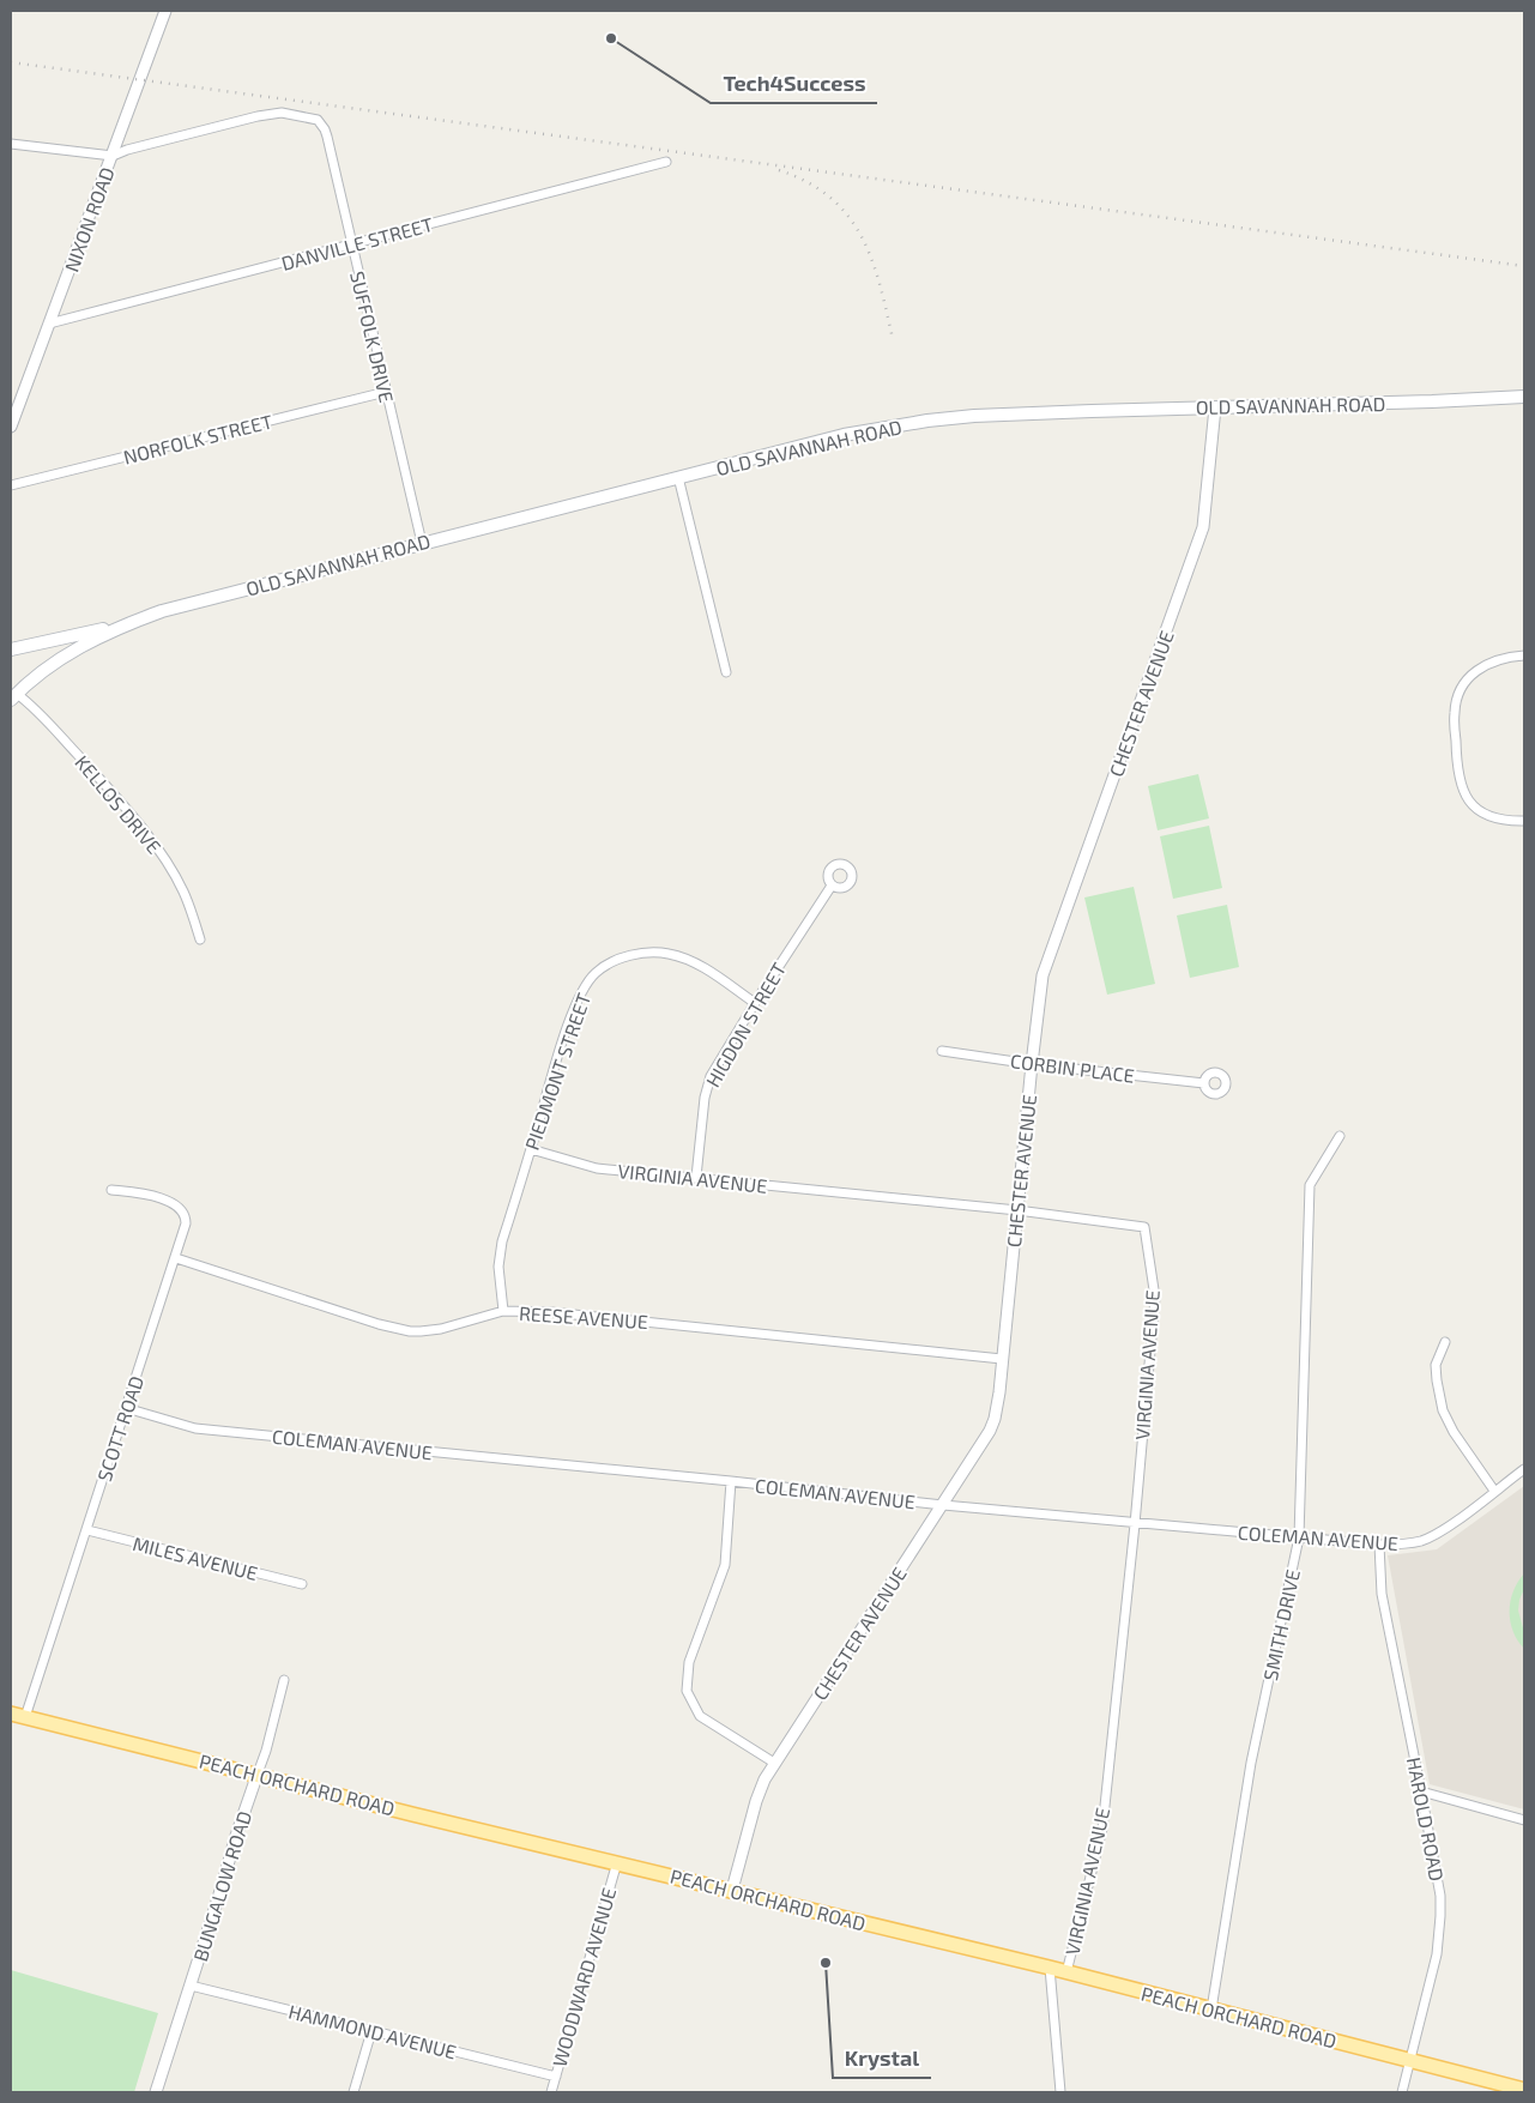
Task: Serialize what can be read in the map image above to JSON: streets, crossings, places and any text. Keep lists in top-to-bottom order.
{
  "streets": {
    "main road": ["OLD SAVANNAH ROAD", "PEACH ORCHARD ROAD"],
    "street": [
      "NIXON ROAD",
      "DANVILLE STREET",
      "SUFFOLK DRIVE",
      "NORFOLK STREET",
      "CHESTER AVENUE",
      "KELLOS DRIVE",
      "HIGDON STREET",
      "CORBIN PLACE",
      "PIEDMONT STREET",
      "VIRGINIA AVENUE",
      "REESE AVENUE",
      "SCOTT ROAD",
      "COLEMAN AVENUE",
      "MILES AVENUE",
      "SMITH DRIVE",
      "HAROLD ROAD",
      "BUNGALOW ROAD",
      "WOODWARD AVENUE",
      "HAMMOND AVENUE"
    ]
  },
  "crossings": [
    ["NIXON ROAD", "DANVILLE STREET"],
    ["NIXON ROAD", "SUFFOLK DRIVE"],
    ["DANVILLE STREET", "SUFFOLK DRIVE"],
    ["SUFFOLK DRIVE", "OLD SAVANNAH ROAD"],
    ["SUFFOLK DRIVE", "NORFOLK STREET"],
    ["OLD SAVANNAH ROAD", "CHESTER AVENUE"],
    ["CHESTER AVENUE", "CORBIN PLACE"],
    ["CHESTER AVENUE", "VIRGINIA AVENUE"],
    ["CHESTER AVENUE", "REESE AVENUE"],
    ["CHESTER AVENUE", "COLEMAN AVENUE"],
    ["CHESTER AVENUE", "PEACH ORCHARD ROAD"],
    ["HIGDON STREET", "PIEDMONT STREET"],
    ["HIGDON STREET", "VIRGINIA AVENUE"],
    ["PIEDMONT STREET", "VIRGINIA AVENUE"],
    ["PIEDMONT STREET", "REESE AVENUE"],
    ["VIRGINIA AVENUE", "COLEMAN AVENUE"],
    ["VIRGINIA AVENUE", "PEACH ORCHARD ROAD"],
    ["REESE AVENUE", "SCOTT ROAD"],
    ["SCOTT ROAD", "COLEMAN AVENUE"],
    ["SCOTT ROAD", "MILES AVENUE"],
    ["SCOTT ROAD", "PEACH ORCHARD ROAD"],
    ["COLEMAN AVENUE", "SMITH DRIVE"],
    ["COLEMAN AVENUE", "HAROLD ROAD"],
    ["SMITH DRIVE", "PEACH ORCHARD ROAD"],
    ["PEACH ORCHARD ROAD", "HAROLD ROAD"],
    ["PEACH ORCHARD ROAD", "BUNGALOW ROAD"],
    ["PEACH ORCHARD ROAD", "WOODWARD AVENUE"],
    ["BUNGALOW ROAD", "HAMMOND AVENUE"],
    ["WOODWARD AVENUE", "HAMMOND AVENUE"]
  ],
  "places": ["Tech4Success", "Krystal"]
}
